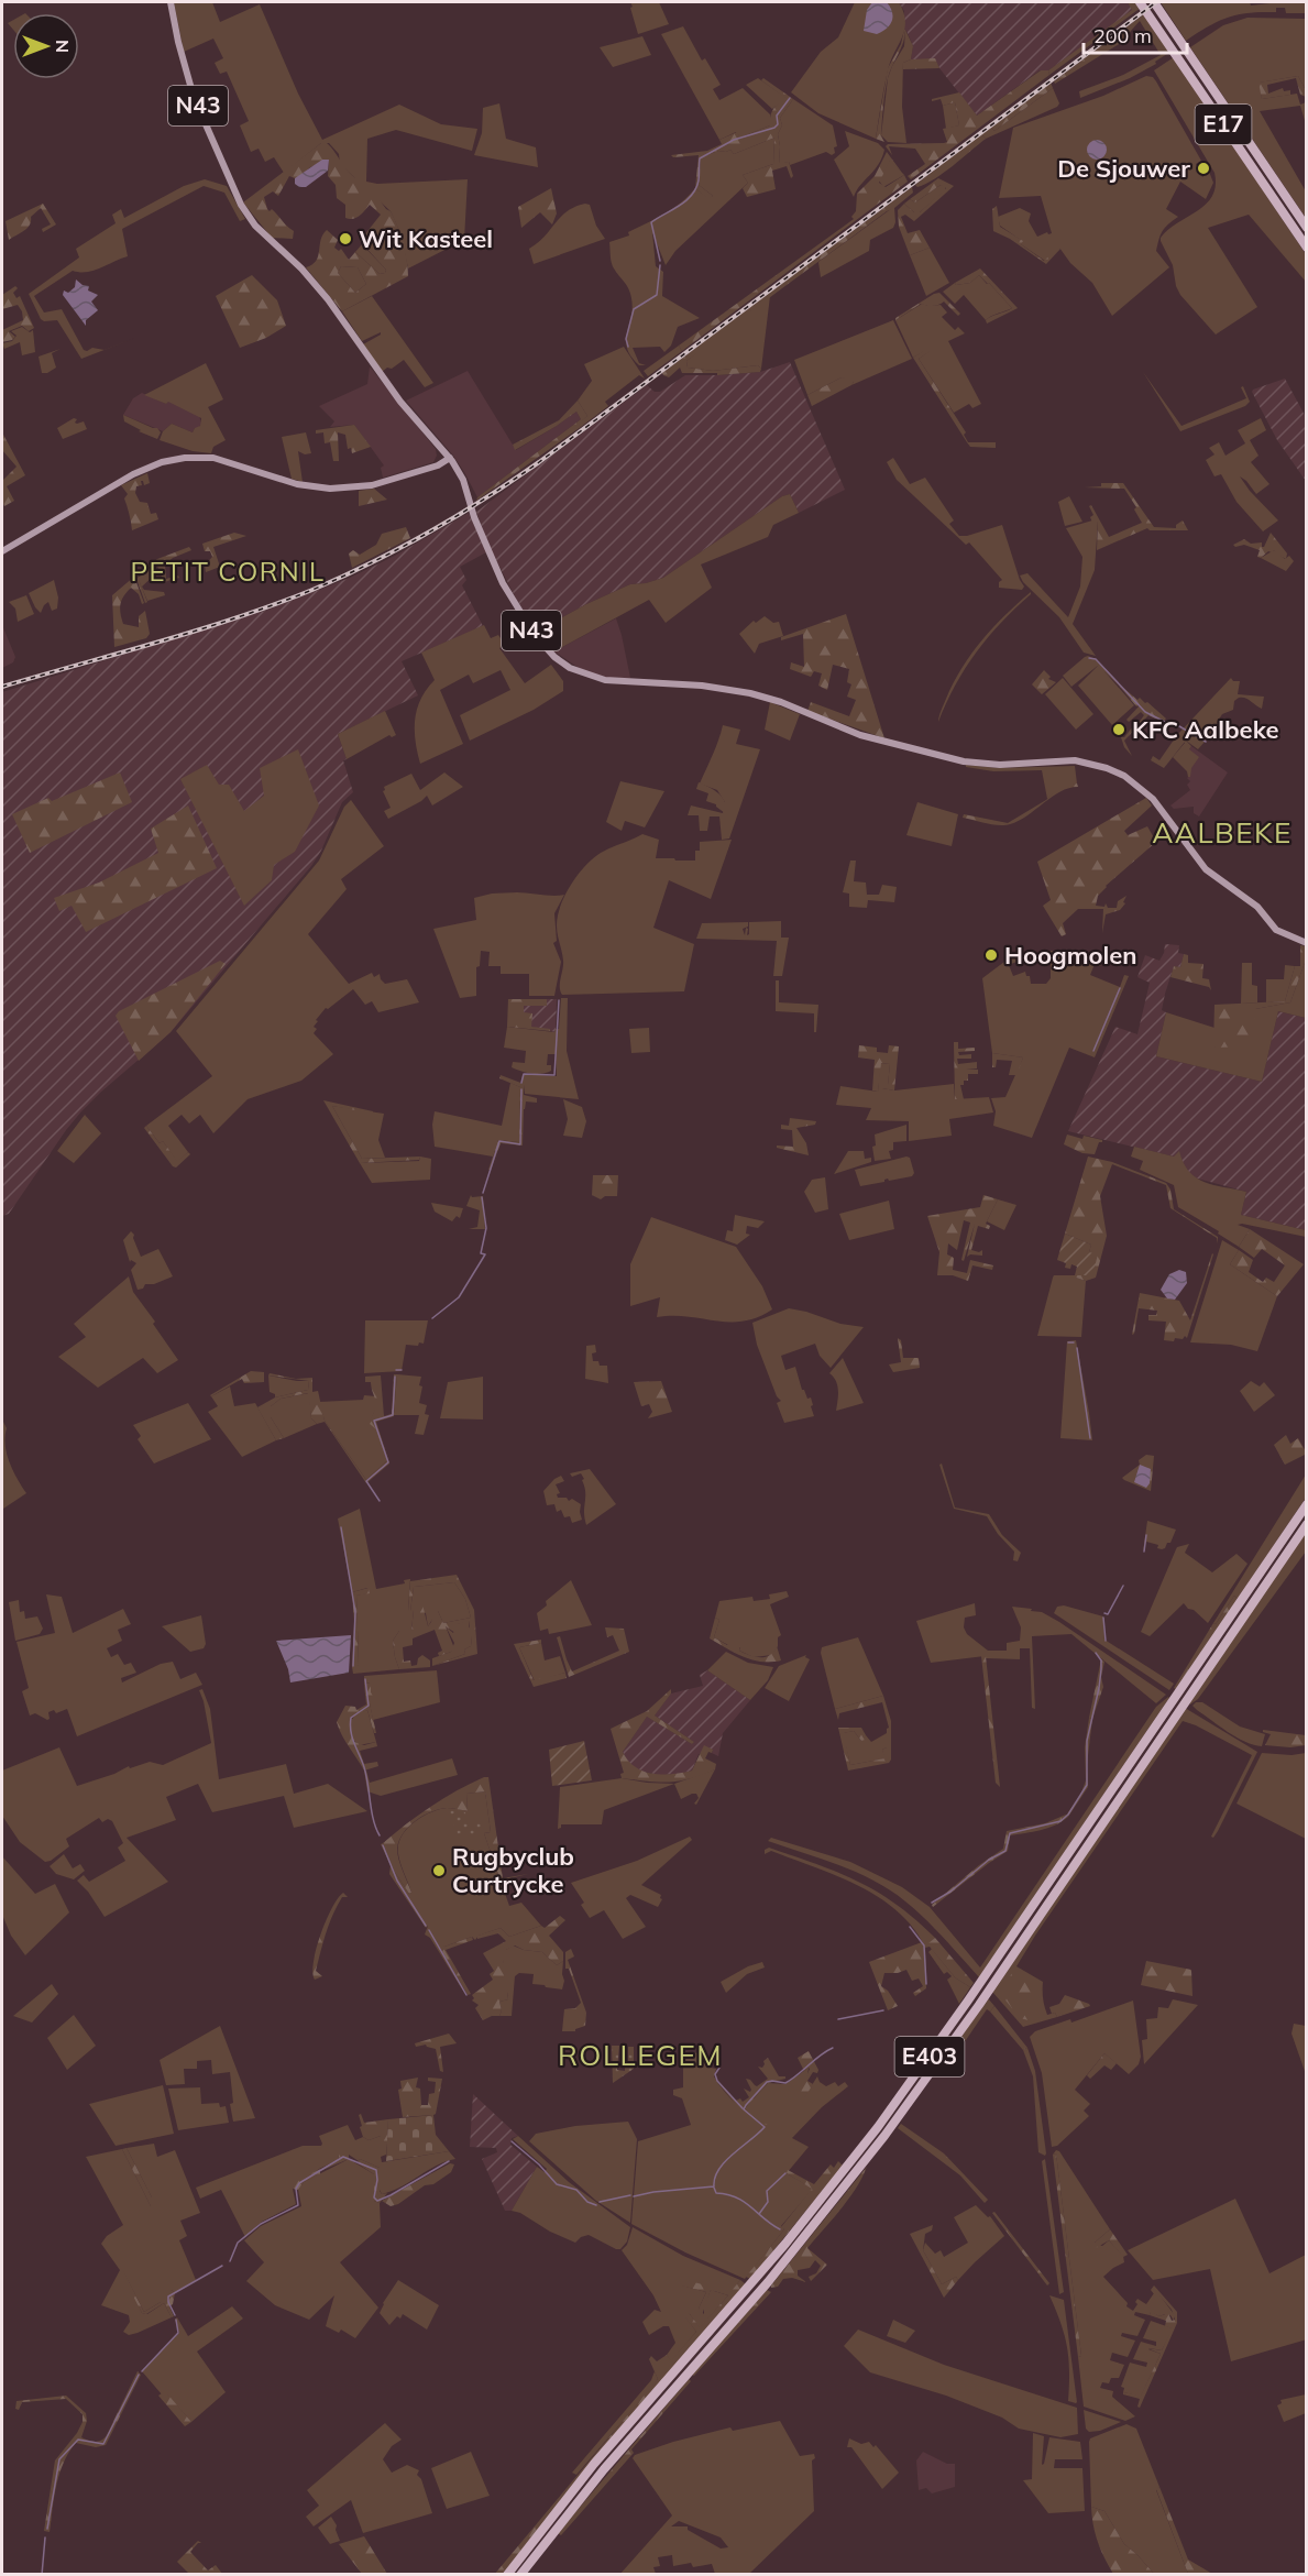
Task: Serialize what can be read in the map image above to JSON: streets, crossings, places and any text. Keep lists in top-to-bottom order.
{
  "streets": {
    "highway": ["E17", "E403"],
    "main road": ["N43"]
  },
  "districts": ["PETIT CORNIL", "AALBEKE", "ROLLEGEM"],
  "places": [
    "De Sjouwer",
    "Wit Kasteel",
    "KFC Aalbeke",
    "Hoogmolen",
    "Rugbyclub Curtrycke"
  ],
  "scale_bar": "200 m",
  "north": "right"
}
